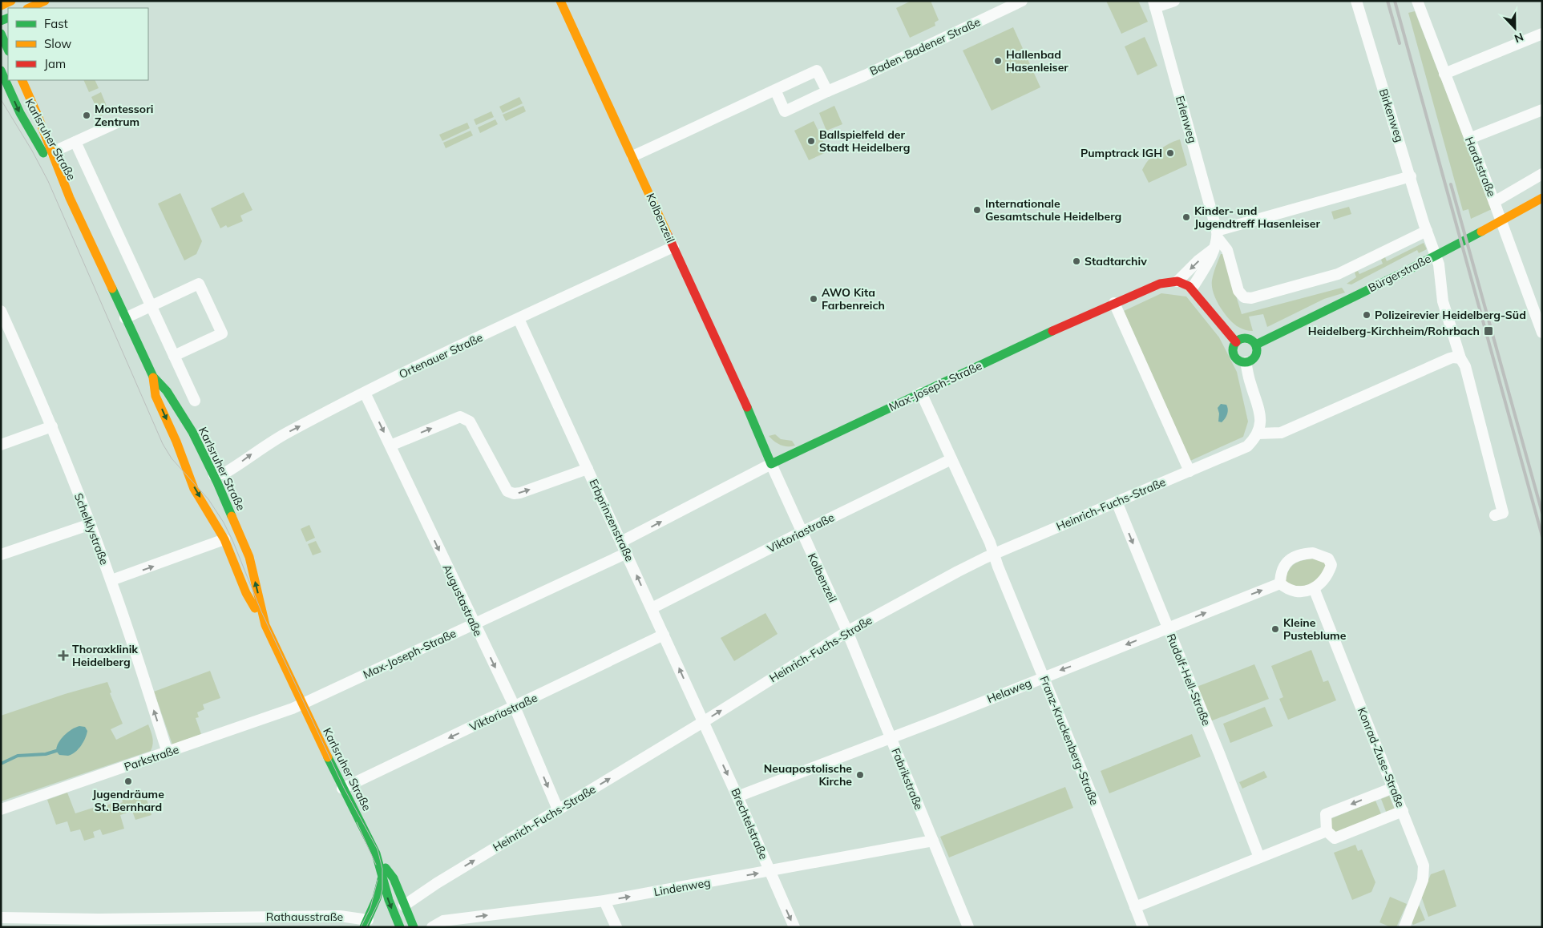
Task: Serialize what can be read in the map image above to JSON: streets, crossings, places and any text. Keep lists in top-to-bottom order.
{
  "streets": {
    "main road": [
      "Karlsruher Straße",
      "Kolbenzeil",
      "Bürgerstraße",
      "Max-Joseph-Straße"
    ],
    "street": [
      "Baden-Badener Straße",
      "Birkenweg",
      "Erlenweg",
      "Hardtstraße",
      "Ortenauer Straße",
      "Heinrich-Fuchs-Straße",
      "Erbprinzenstraße",
      "Schelklystraße",
      "Viktoriastraße",
      "Augustastraße",
      "Rudolf-Hell-Straße",
      "Helaweg",
      "Franz-Kruckenberg-Straße",
      "Konrad-Zuse-Straße",
      "Parkstraße",
      "Fabrikstraße",
      "Brechtelstraße",
      "Lindenweg",
      "Rathausstraße"
    ]
  },
  "crossings": [
    ["Birkenweg", "Erlenweg"],
    ["Karlsruher Straße", "Ortenauer Straße"],
    ["Karlsruher Straße", "Max-Joseph-Straße"],
    ["Karlsruher Straße", "Viktoriastraße"],
    ["Karlsruher Straße", "Parkstraße"],
    ["Karlsruher Straße", "Rathausstraße"],
    ["Kolbenzeil", "Ortenauer Straße"],
    ["Kolbenzeil", "Max-Joseph-Straße"],
    ["Kolbenzeil", "Heinrich-Fuchs-Straße"],
    ["Kolbenzeil", "Viktoriastraße"],
    ["Kolbenzeil", "Fabrikstraße"],
    ["Ortenauer Straße", "Erbprinzenstraße"],
    ["Ortenauer Straße", "Augustastraße"],
    ["Max-Joseph-Straße", "Erbprinzenstraße"],
    ["Max-Joseph-Straße", "Augustastraße"],
    ["Max-Joseph-Straße", "Franz-Kruckenberg-Straße"],
    ["Max-Joseph-Straße", "Parkstraße"],
    ["Heinrich-Fuchs-Straße", "Erbprinzenstraße"],
    ["Heinrich-Fuchs-Straße", "Augustastraße"],
    ["Heinrich-Fuchs-Straße", "Rudolf-Hell-Straße"],
    ["Heinrich-Fuchs-Straße", "Franz-Kruckenberg-Straße"],
    ["Heinrich-Fuchs-Straße", "Fabrikstraße"],
    ["Heinrich-Fuchs-Straße", "Brechtelstraße"],
    ["Erbprinzenstraße", "Viktoriastraße"],
    ["Erbprinzenstraße", "Brechtelstraße"],
    ["Schelklystraße", "Parkstraße"],
    ["Viktoriastraße", "Augustastraße"],
    ["Viktoriastraße", "Franz-Kruckenberg-Straße"],
    ["Rudolf-Hell-Straße", "Helaweg"],
    ["Helaweg", "Franz-Kruckenberg-Straße"],
    ["Helaweg", "Konrad-Zuse-Straße"],
    ["Helaweg", "Fabrikstraße"],
    ["Helaweg", "Brechtelstraße"],
    ["Fabrikstraße", "Lindenweg"],
    ["Brechtelstraße", "Lindenweg"]
  ],
  "one_way": [
    "Heinrich-Fuchs-Straße",
    "Erbprinzenstraße",
    "Schelklystraße",
    "Augustastraße",
    "Rudolf-Hell-Straße",
    "Brechtelstraße",
    "Lindenweg"
  ],
  "places": {
    "other": [
      "Hallenbad Hasenleiser",
      "Montessori Zentrum",
      "Ballspielfeld der Stadt Heidelberg",
      "Pumptrack IGH",
      "Internationale Gesamtschule Heidelberg",
      "Kinder- und Jugendtreff Hasenleiser",
      "Stadtarchiv",
      "AWO Kita Farbenreich",
      "Polizeirevier Heidelberg-Süd",
      "Kleine Pusteblume",
      "Neuapostolische Kirche",
      "Jugendräume St. Bernhard"
    ],
    "transit": ["Heidelberg-Kirchheim/Rohrbach"],
    "health": ["Thoraxklinik Heidelberg"]
  },
  "legend": ["Fast", "Slow", "Jam"],
  "north": "bottom"
}
